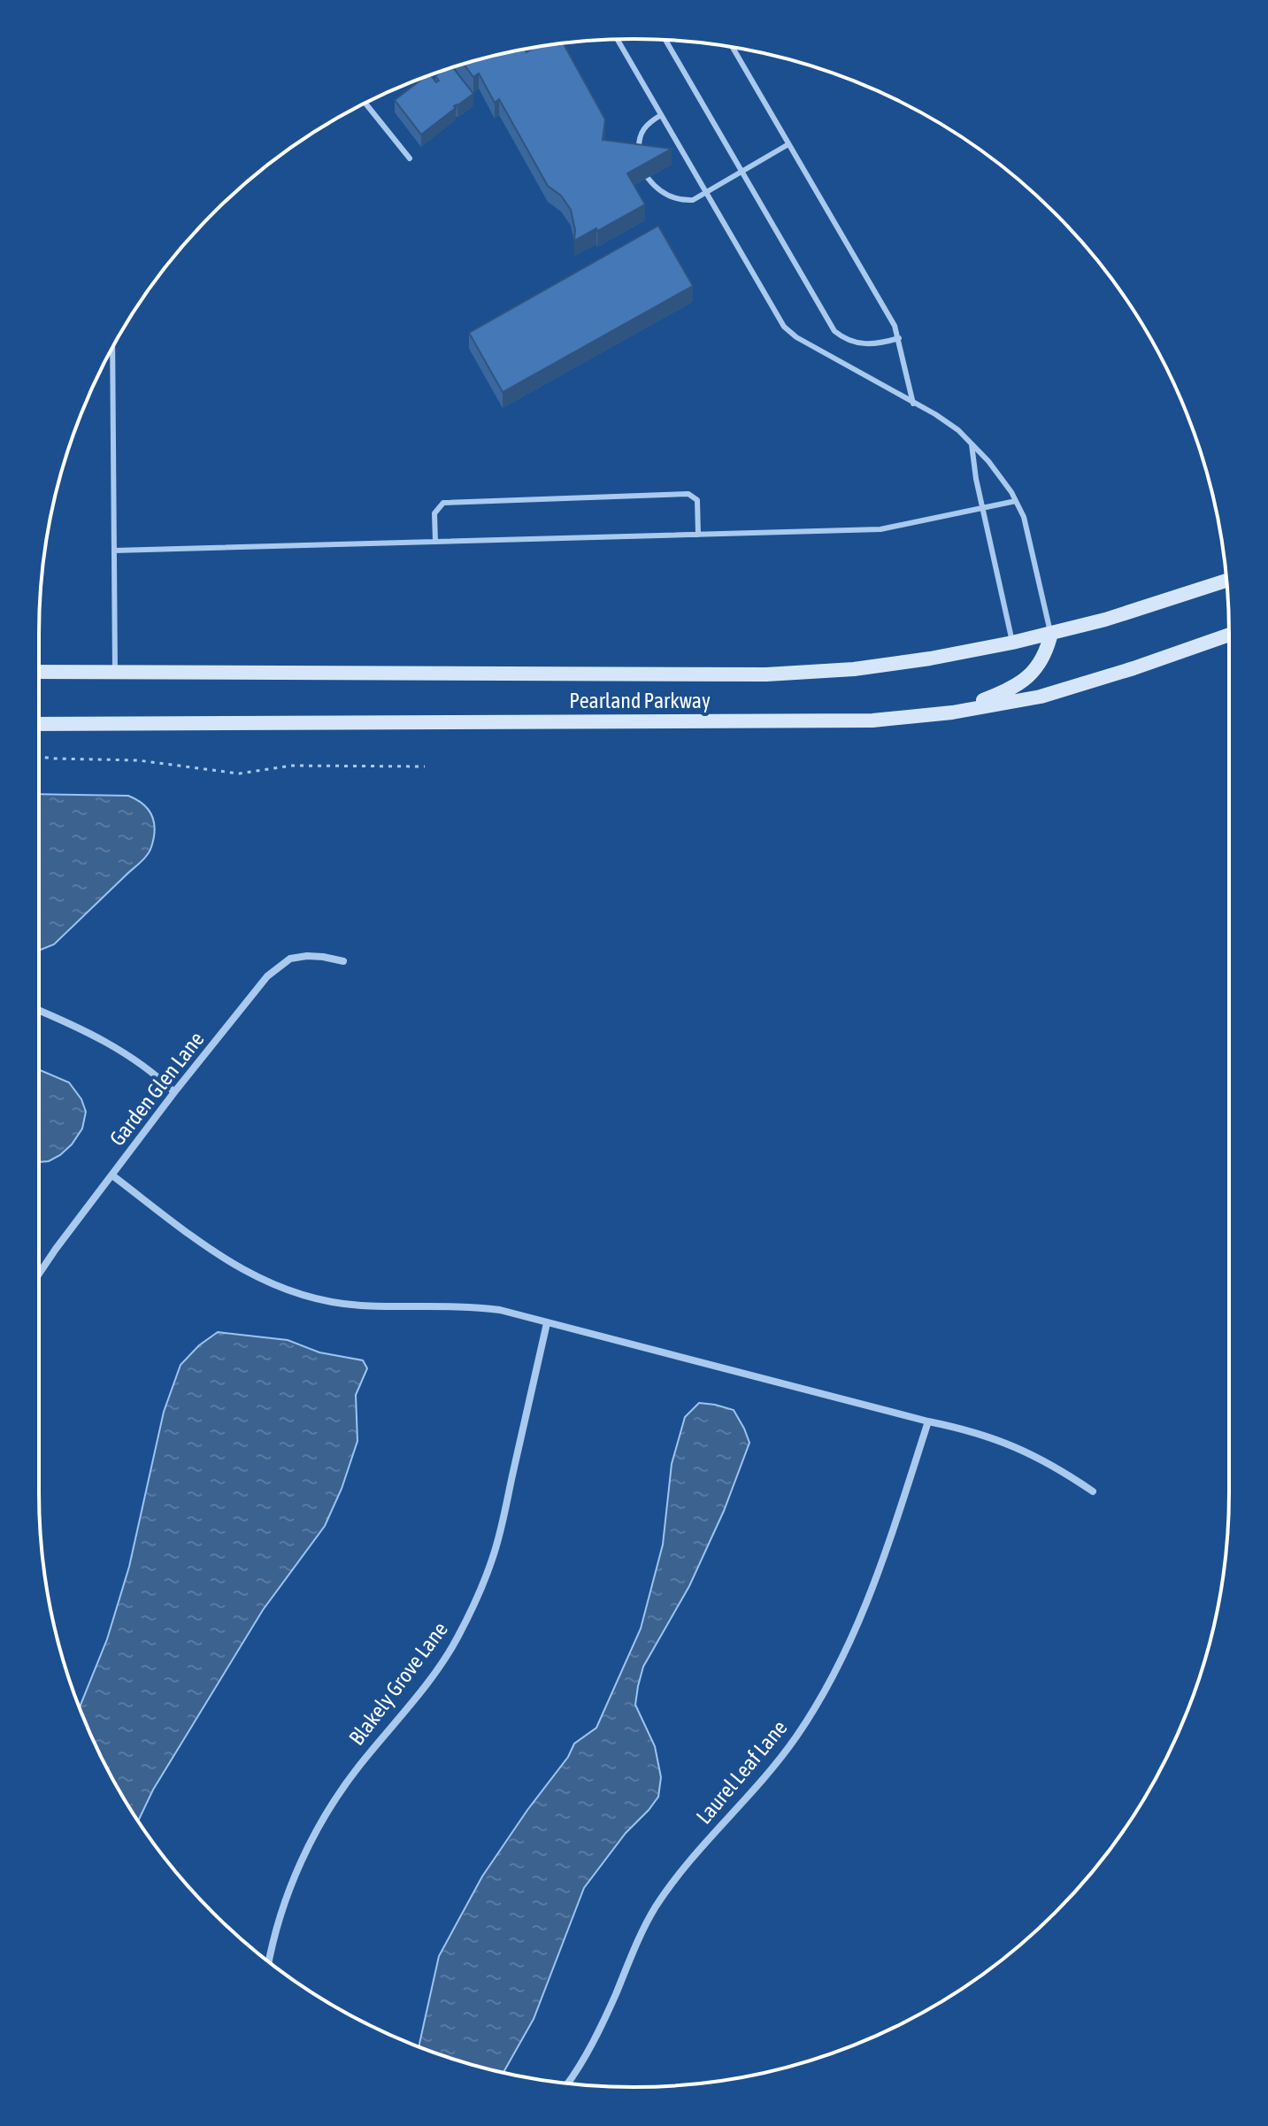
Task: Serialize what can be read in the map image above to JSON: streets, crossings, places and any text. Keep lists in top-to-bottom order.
{
  "streets": {
    "main road": ["Pearland Parkway"],
    "street": ["Garden Glen Lane", "Blakely Grove Lane", "Laurel Leaf Lane"]
  }
}
